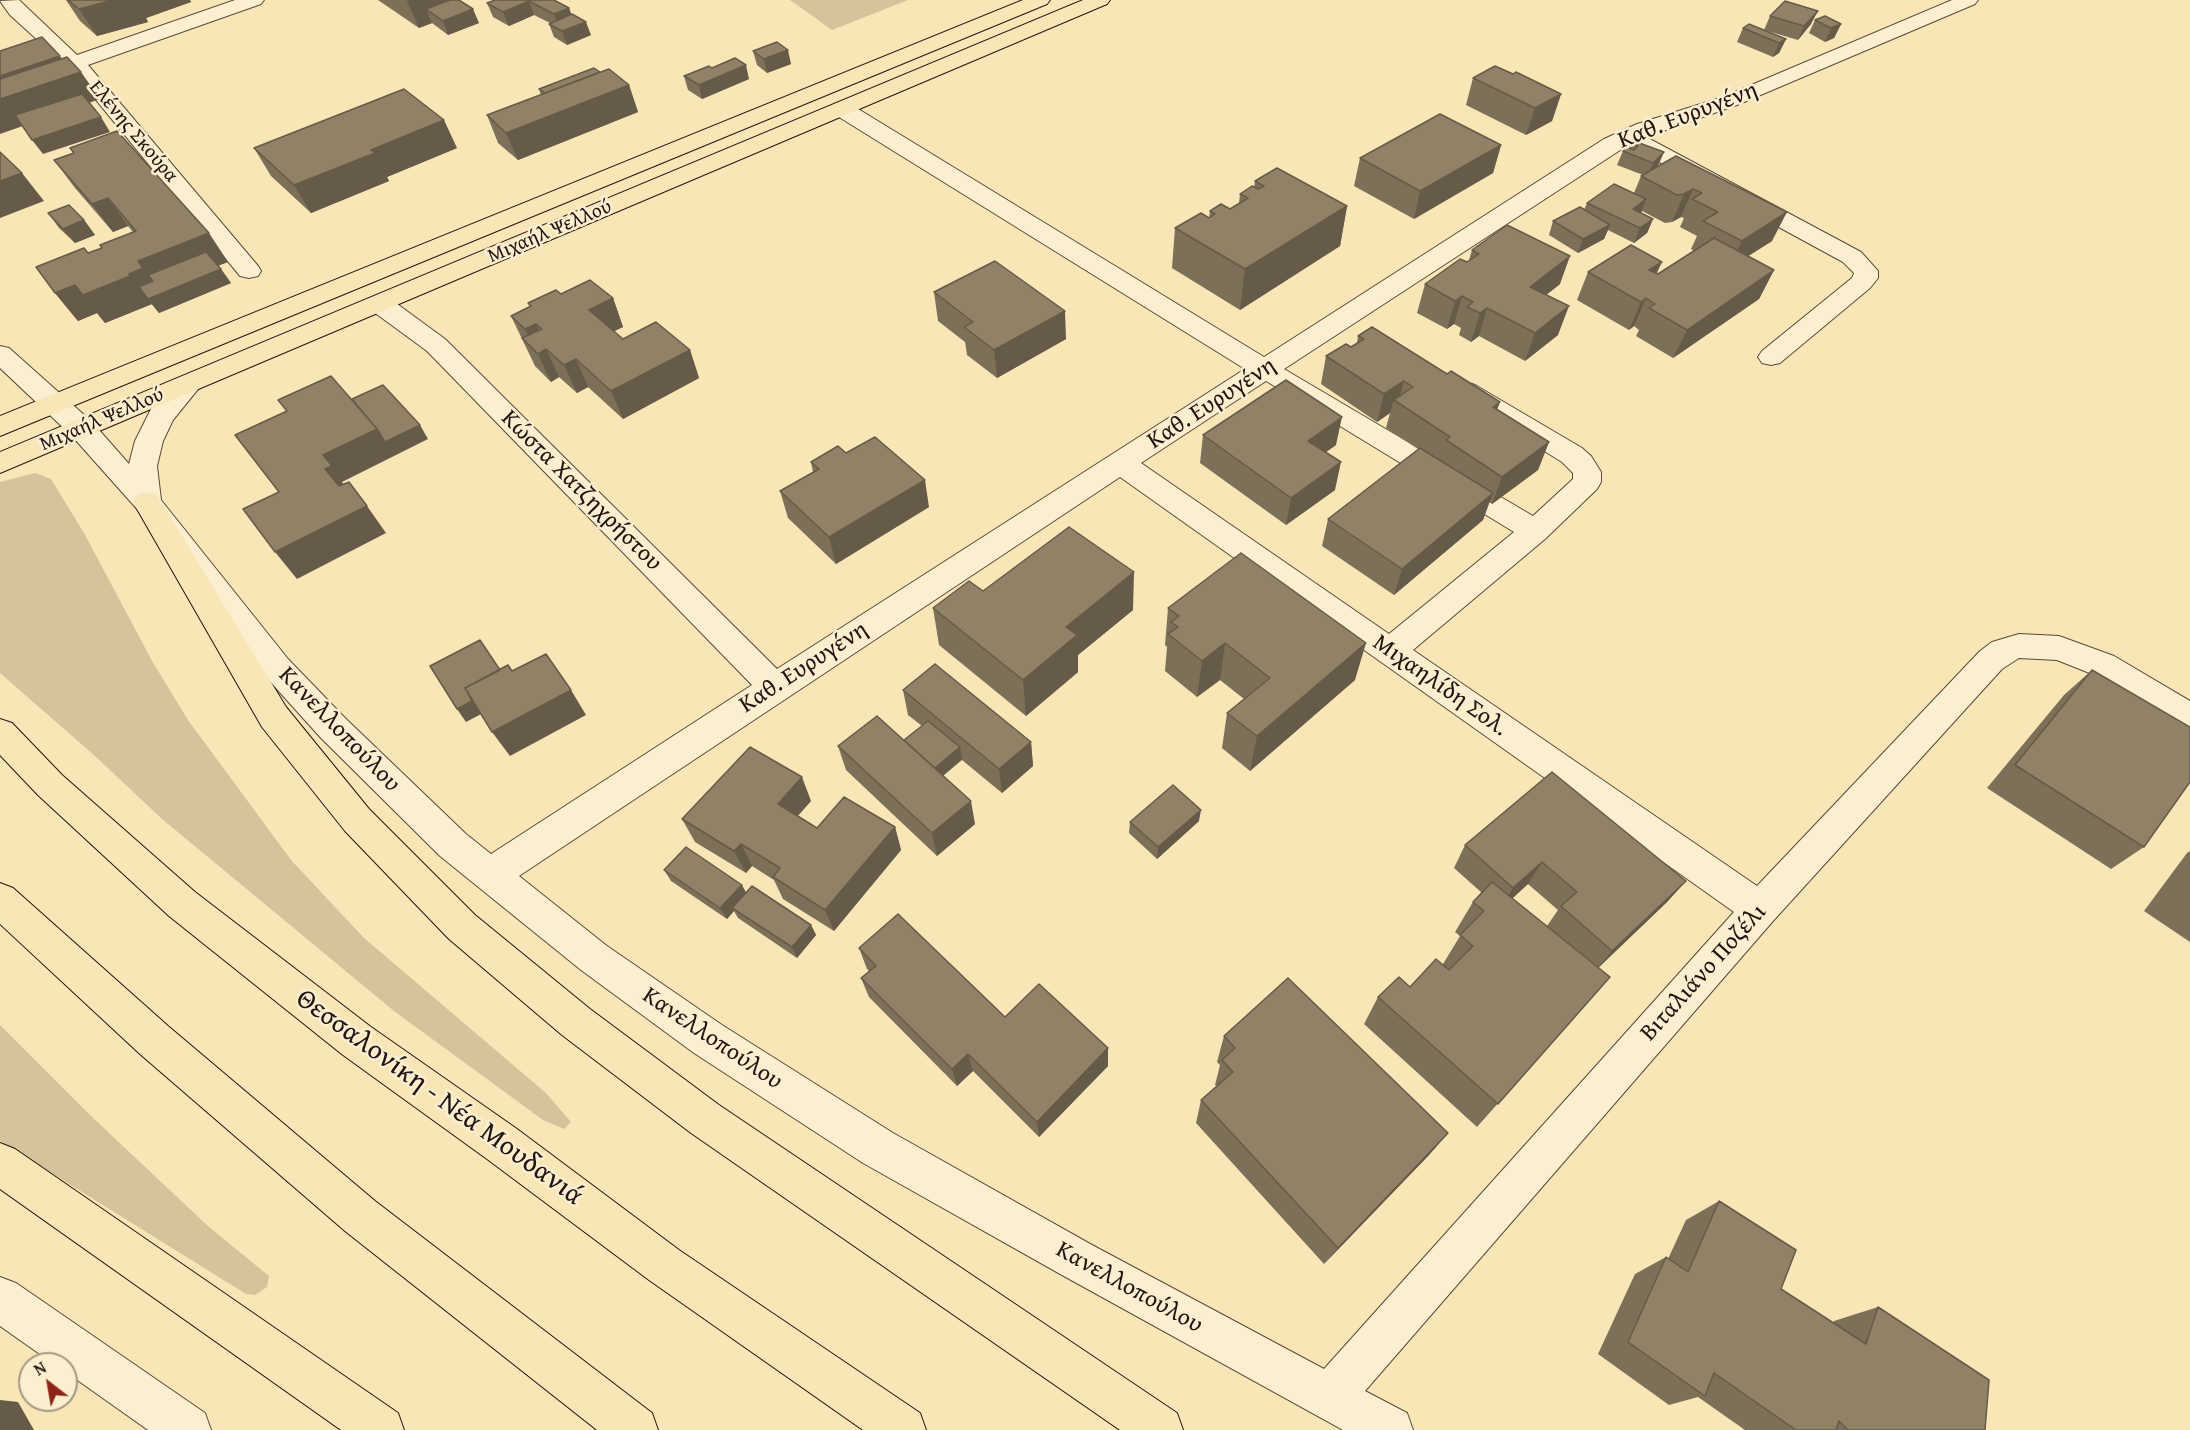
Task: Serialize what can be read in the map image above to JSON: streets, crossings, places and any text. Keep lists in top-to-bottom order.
{
  "streets": {
    "main road": ["Μιχαήλ Ψελλού", "Θεσσαλονίκη - Νέα Μουδανιά"],
    "street": [
      "Καθ. Ευρυγένη",
      "Ελένης Σκούρα",
      "Κώστα Χατζηχρήστου",
      "Μιχαηλίδη Σολ.",
      "Κανελλοπούλου",
      "Βιταλιάνο Ποζέλι"
    ]
  },
  "crossings": [
    ["Καθ. Ευρυγένη", "Κώστα Χατζηχρήστου"],
    ["Καθ. Ευρυγένη", "Μιχαηλίδη Σολ."],
    ["Καθ. Ευρυγένη", "Κανελλοπούλου"],
    ["Μιχαήλ Ψελλού", "Κώστα Χατζηχρήστου"],
    ["Μιχαήλ Ψελλού", "Κανελλοπούλου"],
    ["Μιχαηλίδη Σολ.", "Βιταλιάνο Ποζέλι"],
    ["Κανελλοπούλου", "Βιταλιάνο Ποζέλι"]
  ],
  "north": "top left"
}
